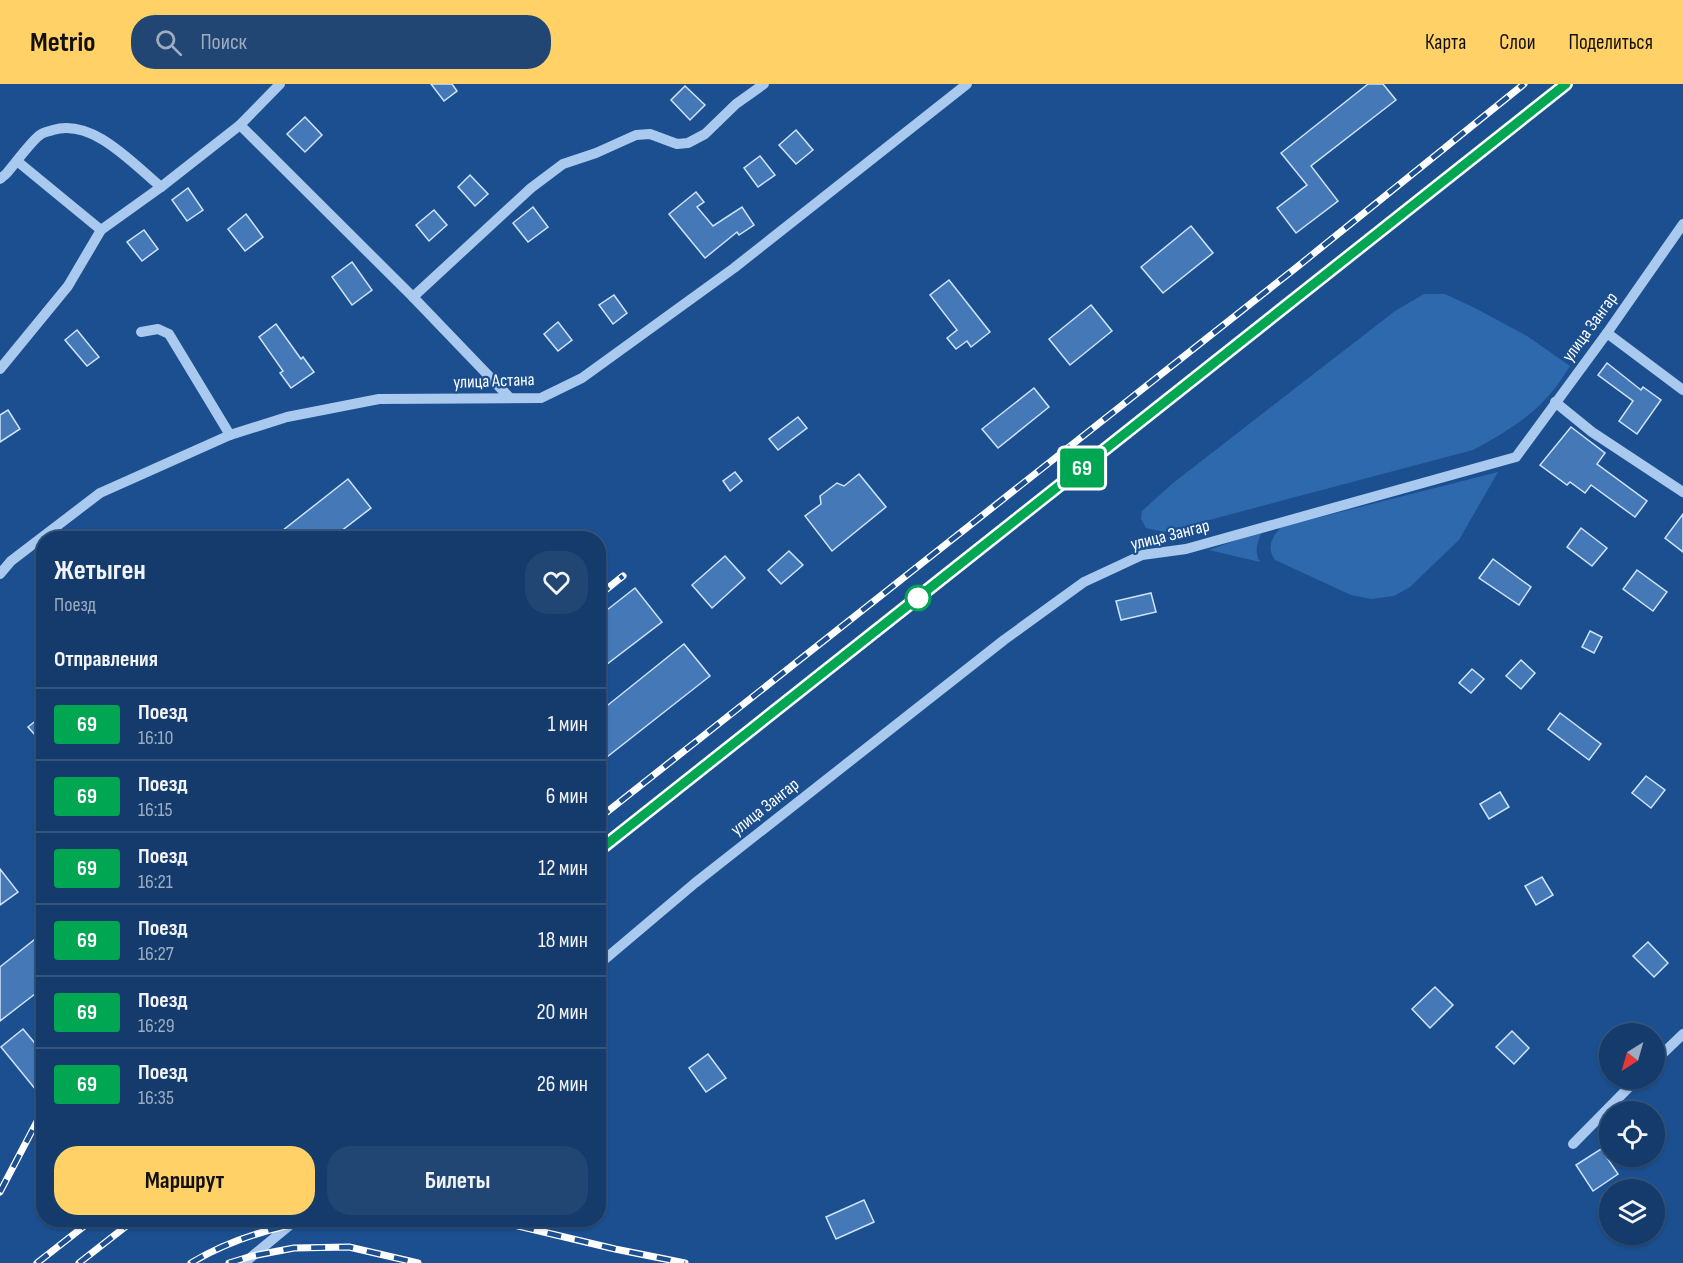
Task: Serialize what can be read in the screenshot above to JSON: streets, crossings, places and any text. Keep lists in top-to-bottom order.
{
  "streets": {
    "street": ["улица Зангар", "улица Астана"]
  },
  "north": "bottom left",
  "page": {
    "header": "Metrio",
    "search": "Поиск",
    "nav": ["Карта", "Слои", "Поделиться"],
    "on_map": "69",
    "heading": [
      ["Жетыген", "Поезд"],
      "Отправления"
    ],
    "list": [
      {
        "mark": "69",
        "name": "Поезд",
        "note": "16:10",
        "value": "1 мин"
      },
      {
        "mark": "69",
        "name": "Поезд",
        "note": "16:15",
        "value": "6 мин"
      },
      {
        "mark": "69",
        "name": "Поезд",
        "note": "16:21",
        "value": "12 мин"
      },
      {
        "mark": "69",
        "name": "Поезд",
        "note": "16:27",
        "value": "18 мин"
      },
      {
        "mark": "69",
        "name": "Поезд",
        "note": "16:29",
        "value": "20 мин"
      },
      {
        "mark": "69",
        "name": "Поезд",
        "note": "16:35",
        "value": "26 мин"
      }
    ],
    "buttons": ["Маршрут", "Билеты"]
  }
}
